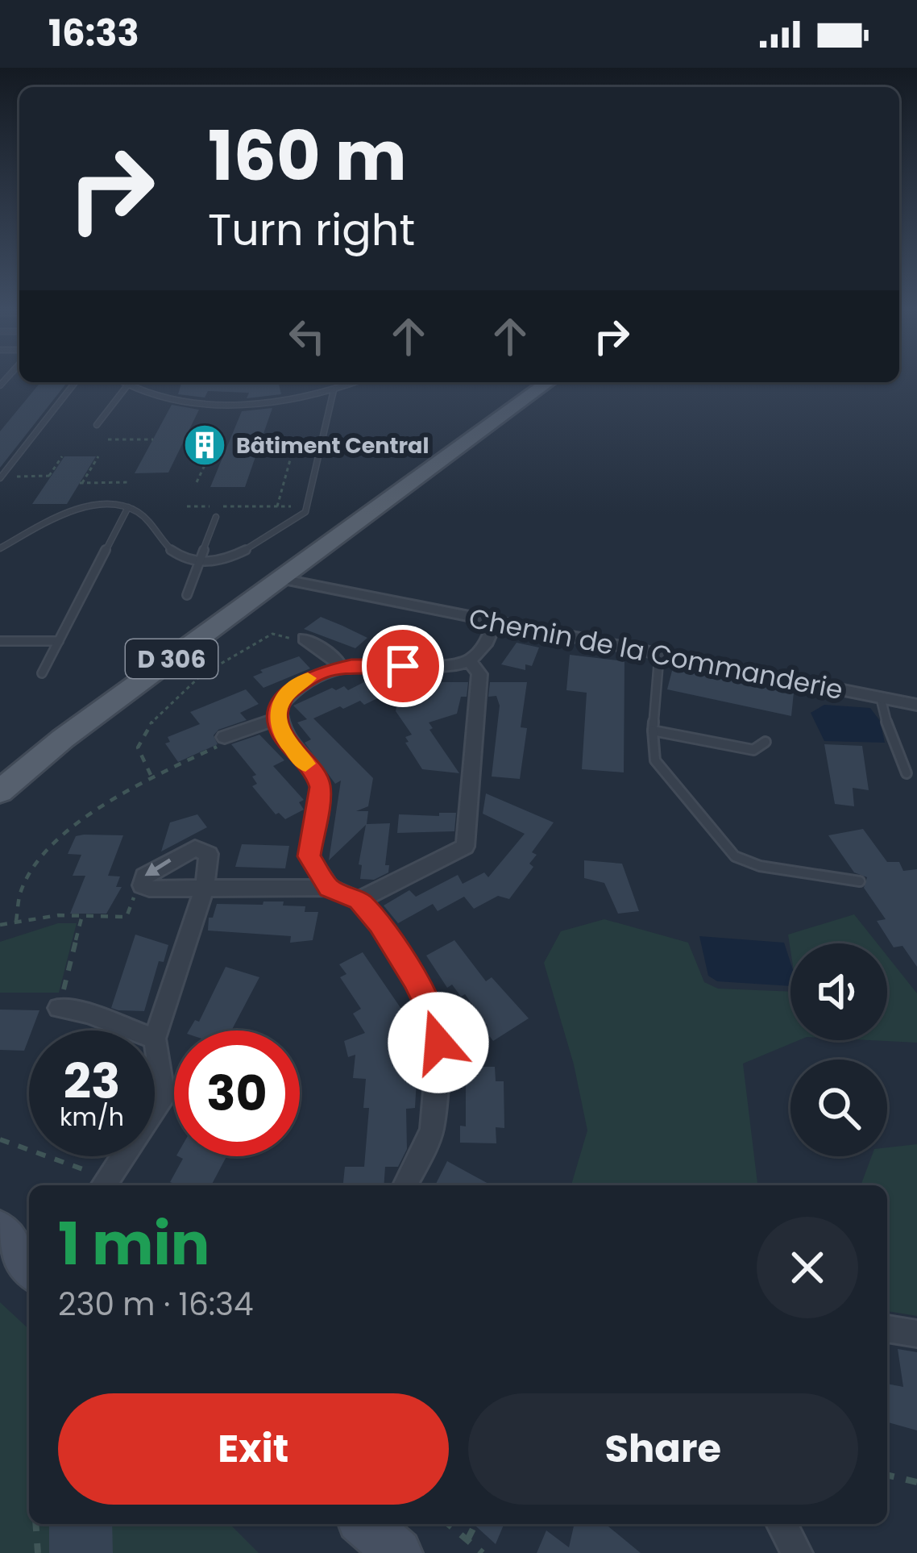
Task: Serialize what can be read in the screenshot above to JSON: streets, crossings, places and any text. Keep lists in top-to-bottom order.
{
  "streets": {
    "main road": ["D 306"],
    "street": ["Chemin de la Commanderie"]
  },
  "crossings": [
    ["Chemin de la Commanderie", "D 306"]
  ],
  "places": {
    "building": ["Bâtiment Central"]
  },
  "page": {
    "status": "16:33",
    "turn": ["160 m", "Turn right"],
    "speed": "23 km/h",
    "limit": "30",
    "heading": ["1 min", "230 m · 16:34"],
    "buttons": ["Exit", "Share"]
  }
}
